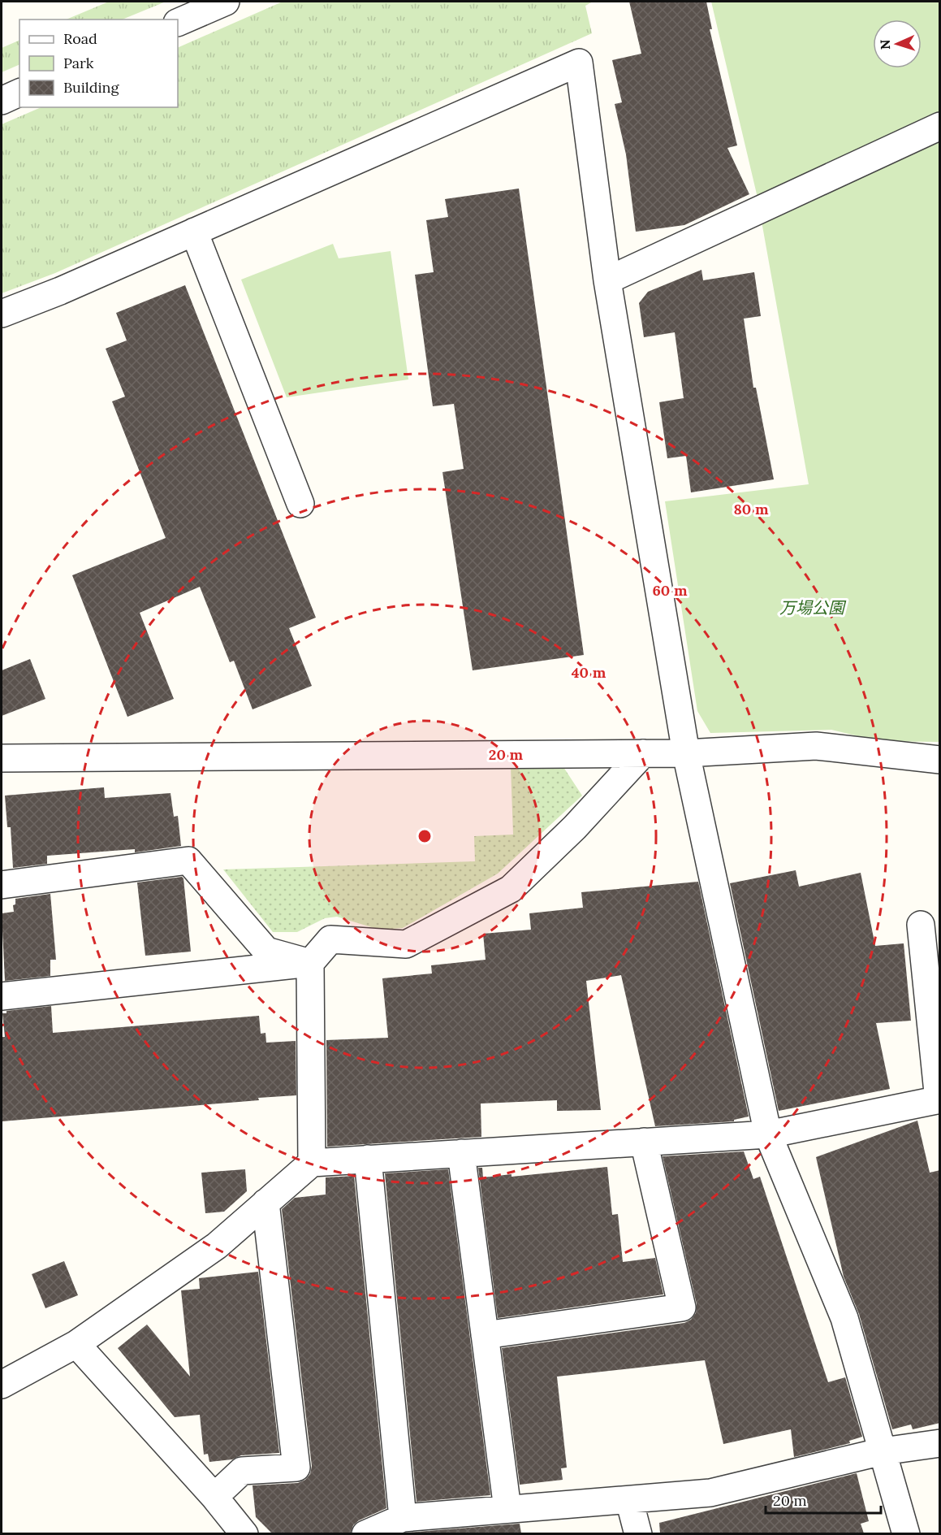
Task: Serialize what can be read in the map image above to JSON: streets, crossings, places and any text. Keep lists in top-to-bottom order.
{
  "parks": ["万場公園"],
  "legend": ["Road", "Park", "Building"],
  "scale_bar": "20 m",
  "north": "left",
  "rings": [
    "80 m",
    "60 m",
    "40 m",
    "20 m"
  ]
}
